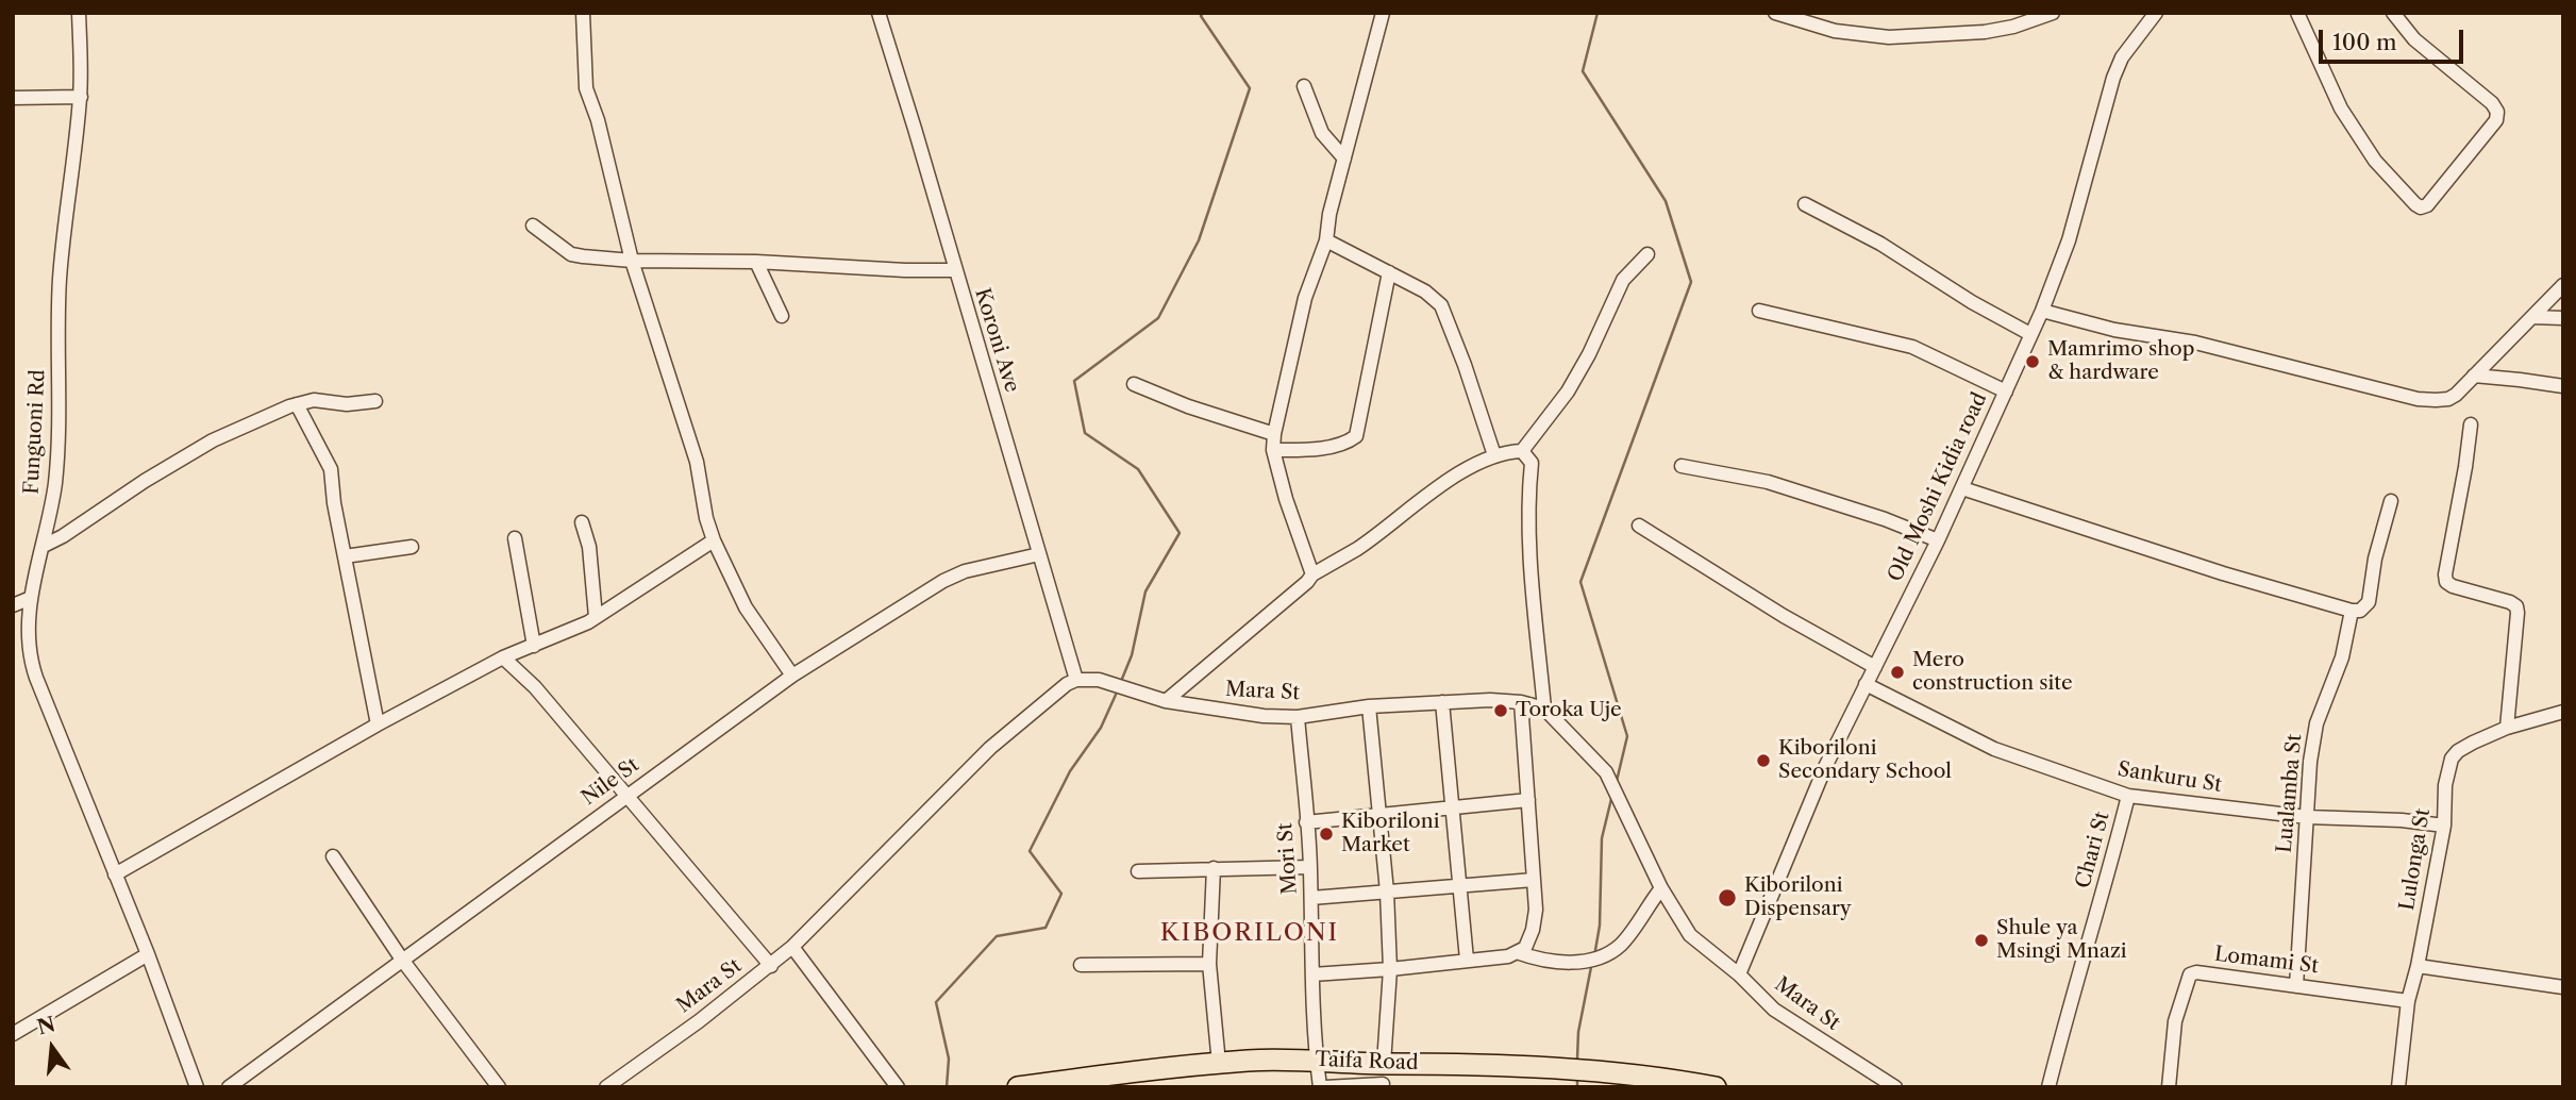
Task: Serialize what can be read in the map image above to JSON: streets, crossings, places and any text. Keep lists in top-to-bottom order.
{
  "streets": {
    "highway": ["Taifa Road"],
    "street": [
      "Koroni Ave",
      "Funguoni Rd",
      "Old Moshi Kidia road",
      "Mara St",
      "Sankuru St",
      "Nile St",
      "Lualamba St",
      "Chari St",
      "Mori St",
      "Lulonga St",
      "Lomami St"
    ]
  },
  "crossings": [
    ["Koroni Ave", "Mara St"],
    ["Koroni Ave", "Nile St"],
    ["Old Moshi Kidia road", "Mara St"],
    ["Old Moshi Kidia road", "Sankuru St"],
    ["Mara St", "Mori St"],
    ["Sankuru St", "Lualamba St"],
    ["Sankuru St", "Chari St"],
    ["Sankuru St", "Lulonga St"],
    ["Lualamba St", "Lomami St"],
    ["Mori St", "Taifa Road"],
    ["Lulonga St", "Lomami St"]
  ],
  "districts": ["KIBORILONI"],
  "places": [
    "Mamrimo shop & hardware",
    "Mero construction site",
    "Toroka Uje",
    "Kiboriloni Secondary School",
    "Kiboriloni Market",
    "Kiboriloni Dispensary",
    "Shule ya Msingi Mnazi"
  ],
  "scale_bar": "100 m",
  "north": "top"
}
